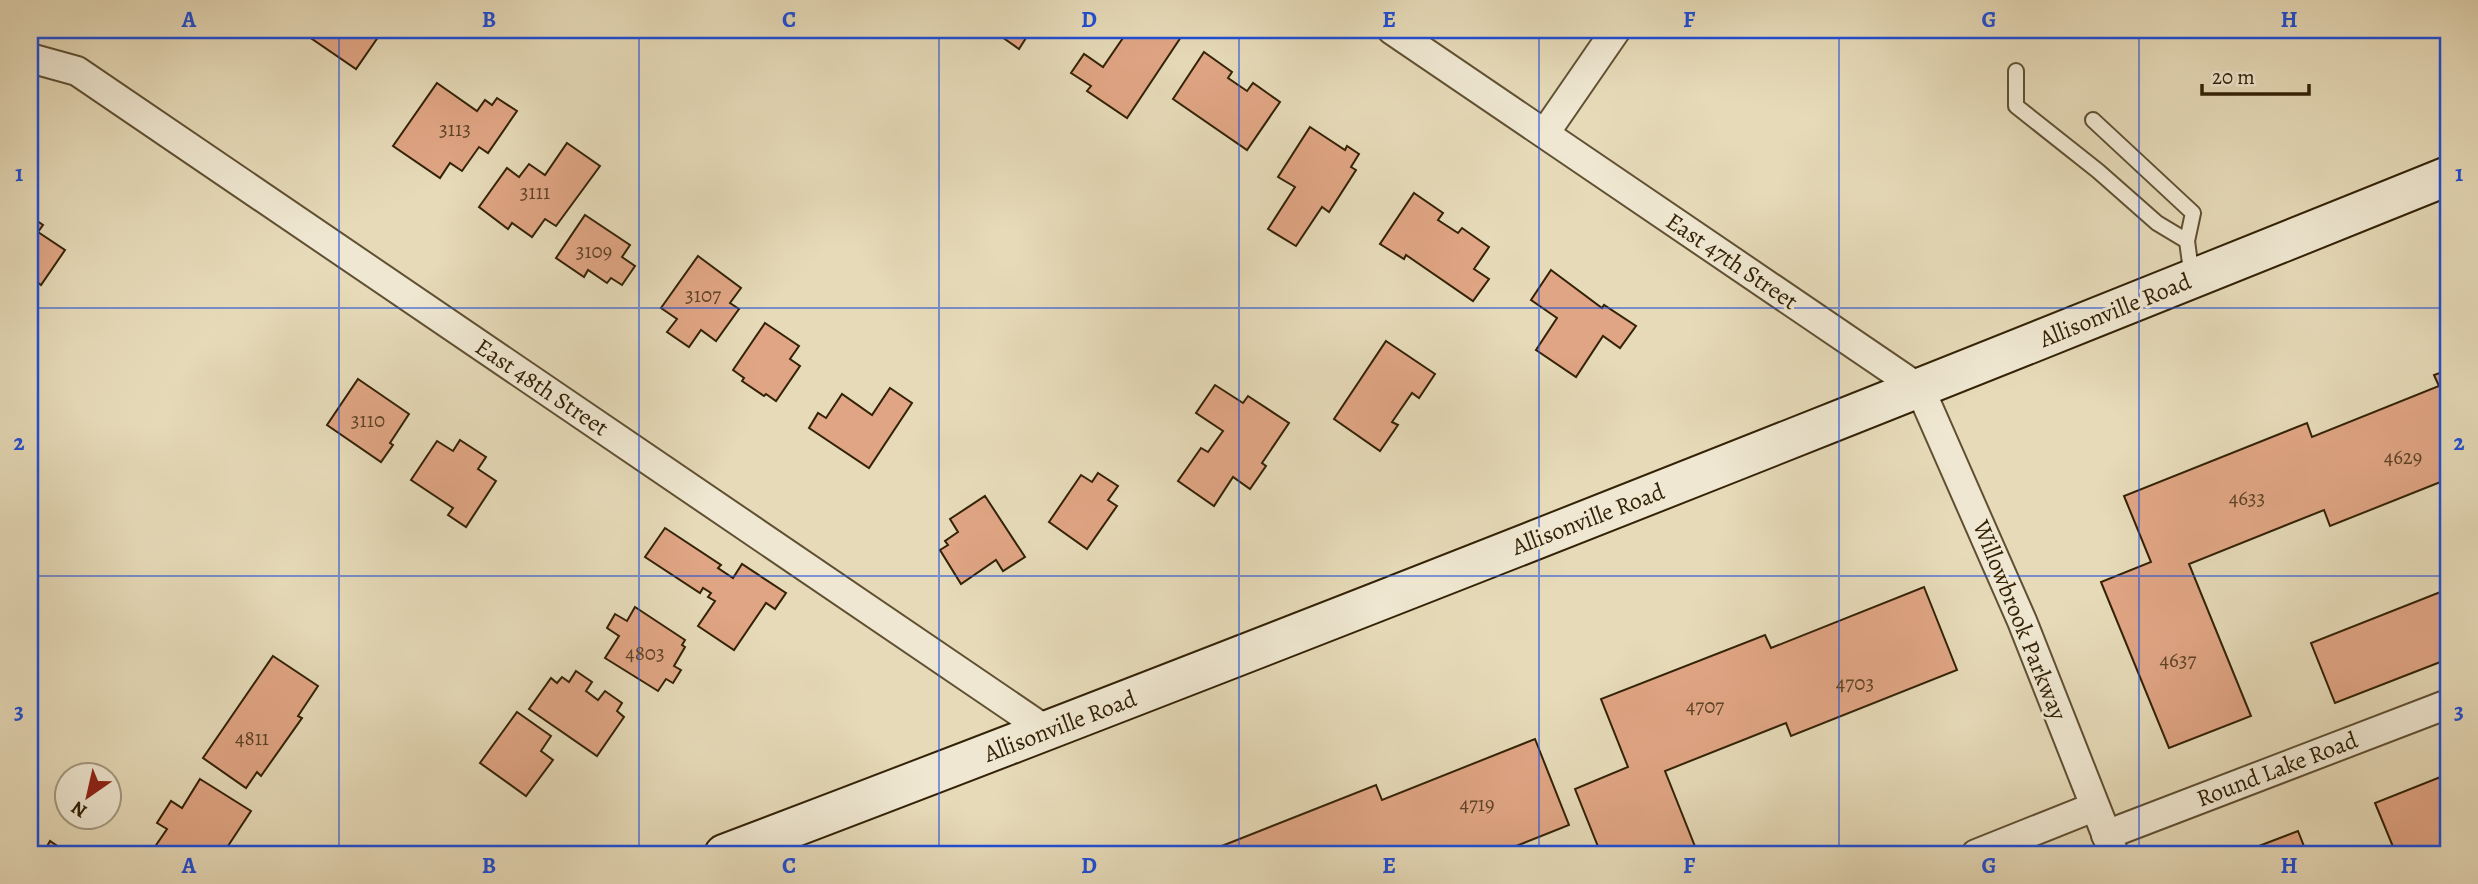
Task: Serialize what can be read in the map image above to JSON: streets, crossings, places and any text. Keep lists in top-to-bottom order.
{
  "streets": {
    "main road": ["Allisonville Road"],
    "street": [
      "East 47th Street",
      "East 48th Street",
      "Willowbrook Parkway",
      "Round Lake Road"
    ]
  },
  "crossings": [
    ["East 47th Street", "Allisonville Road"],
    ["East 47th Street", "Willowbrook Parkway"],
    ["Allisonville Road", "East 48th Street"],
    ["Allisonville Road", "Willowbrook Parkway"],
    ["Willowbrook Parkway", "Round Lake Road"]
  ],
  "house_numbers": [
    "3113",
    "3111",
    "3109",
    "3107",
    "3110",
    "4629",
    "4633",
    "4803",
    "4637",
    "4703",
    "4707",
    "4811",
    "4719"
  ],
  "scale_bar": "20 m",
  "north": "bottom left",
  "grid": {
    "columns": [
      "A",
      "B",
      "C",
      "D",
      "E",
      "F",
      "G",
      "H"
    ],
    "rows": ["1", "2", "3"]
  }
}
